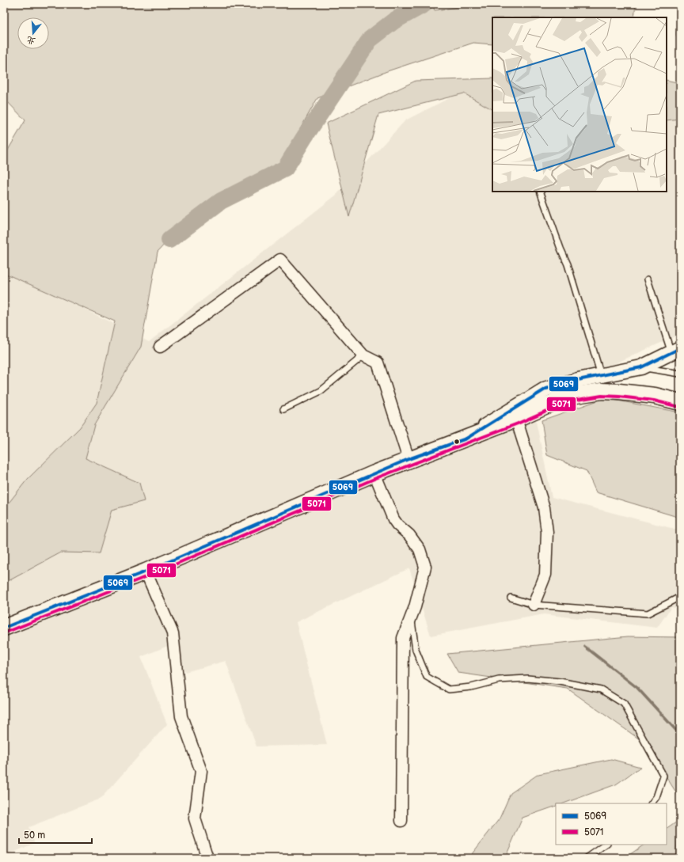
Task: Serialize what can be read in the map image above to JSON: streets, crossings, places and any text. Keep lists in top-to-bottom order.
{
  "lines": ["transit line 5069", "transit line 5071"],
  "legend": ["5069", "5071"],
  "scale_bar": "50 m",
  "north": "bottom"
}
